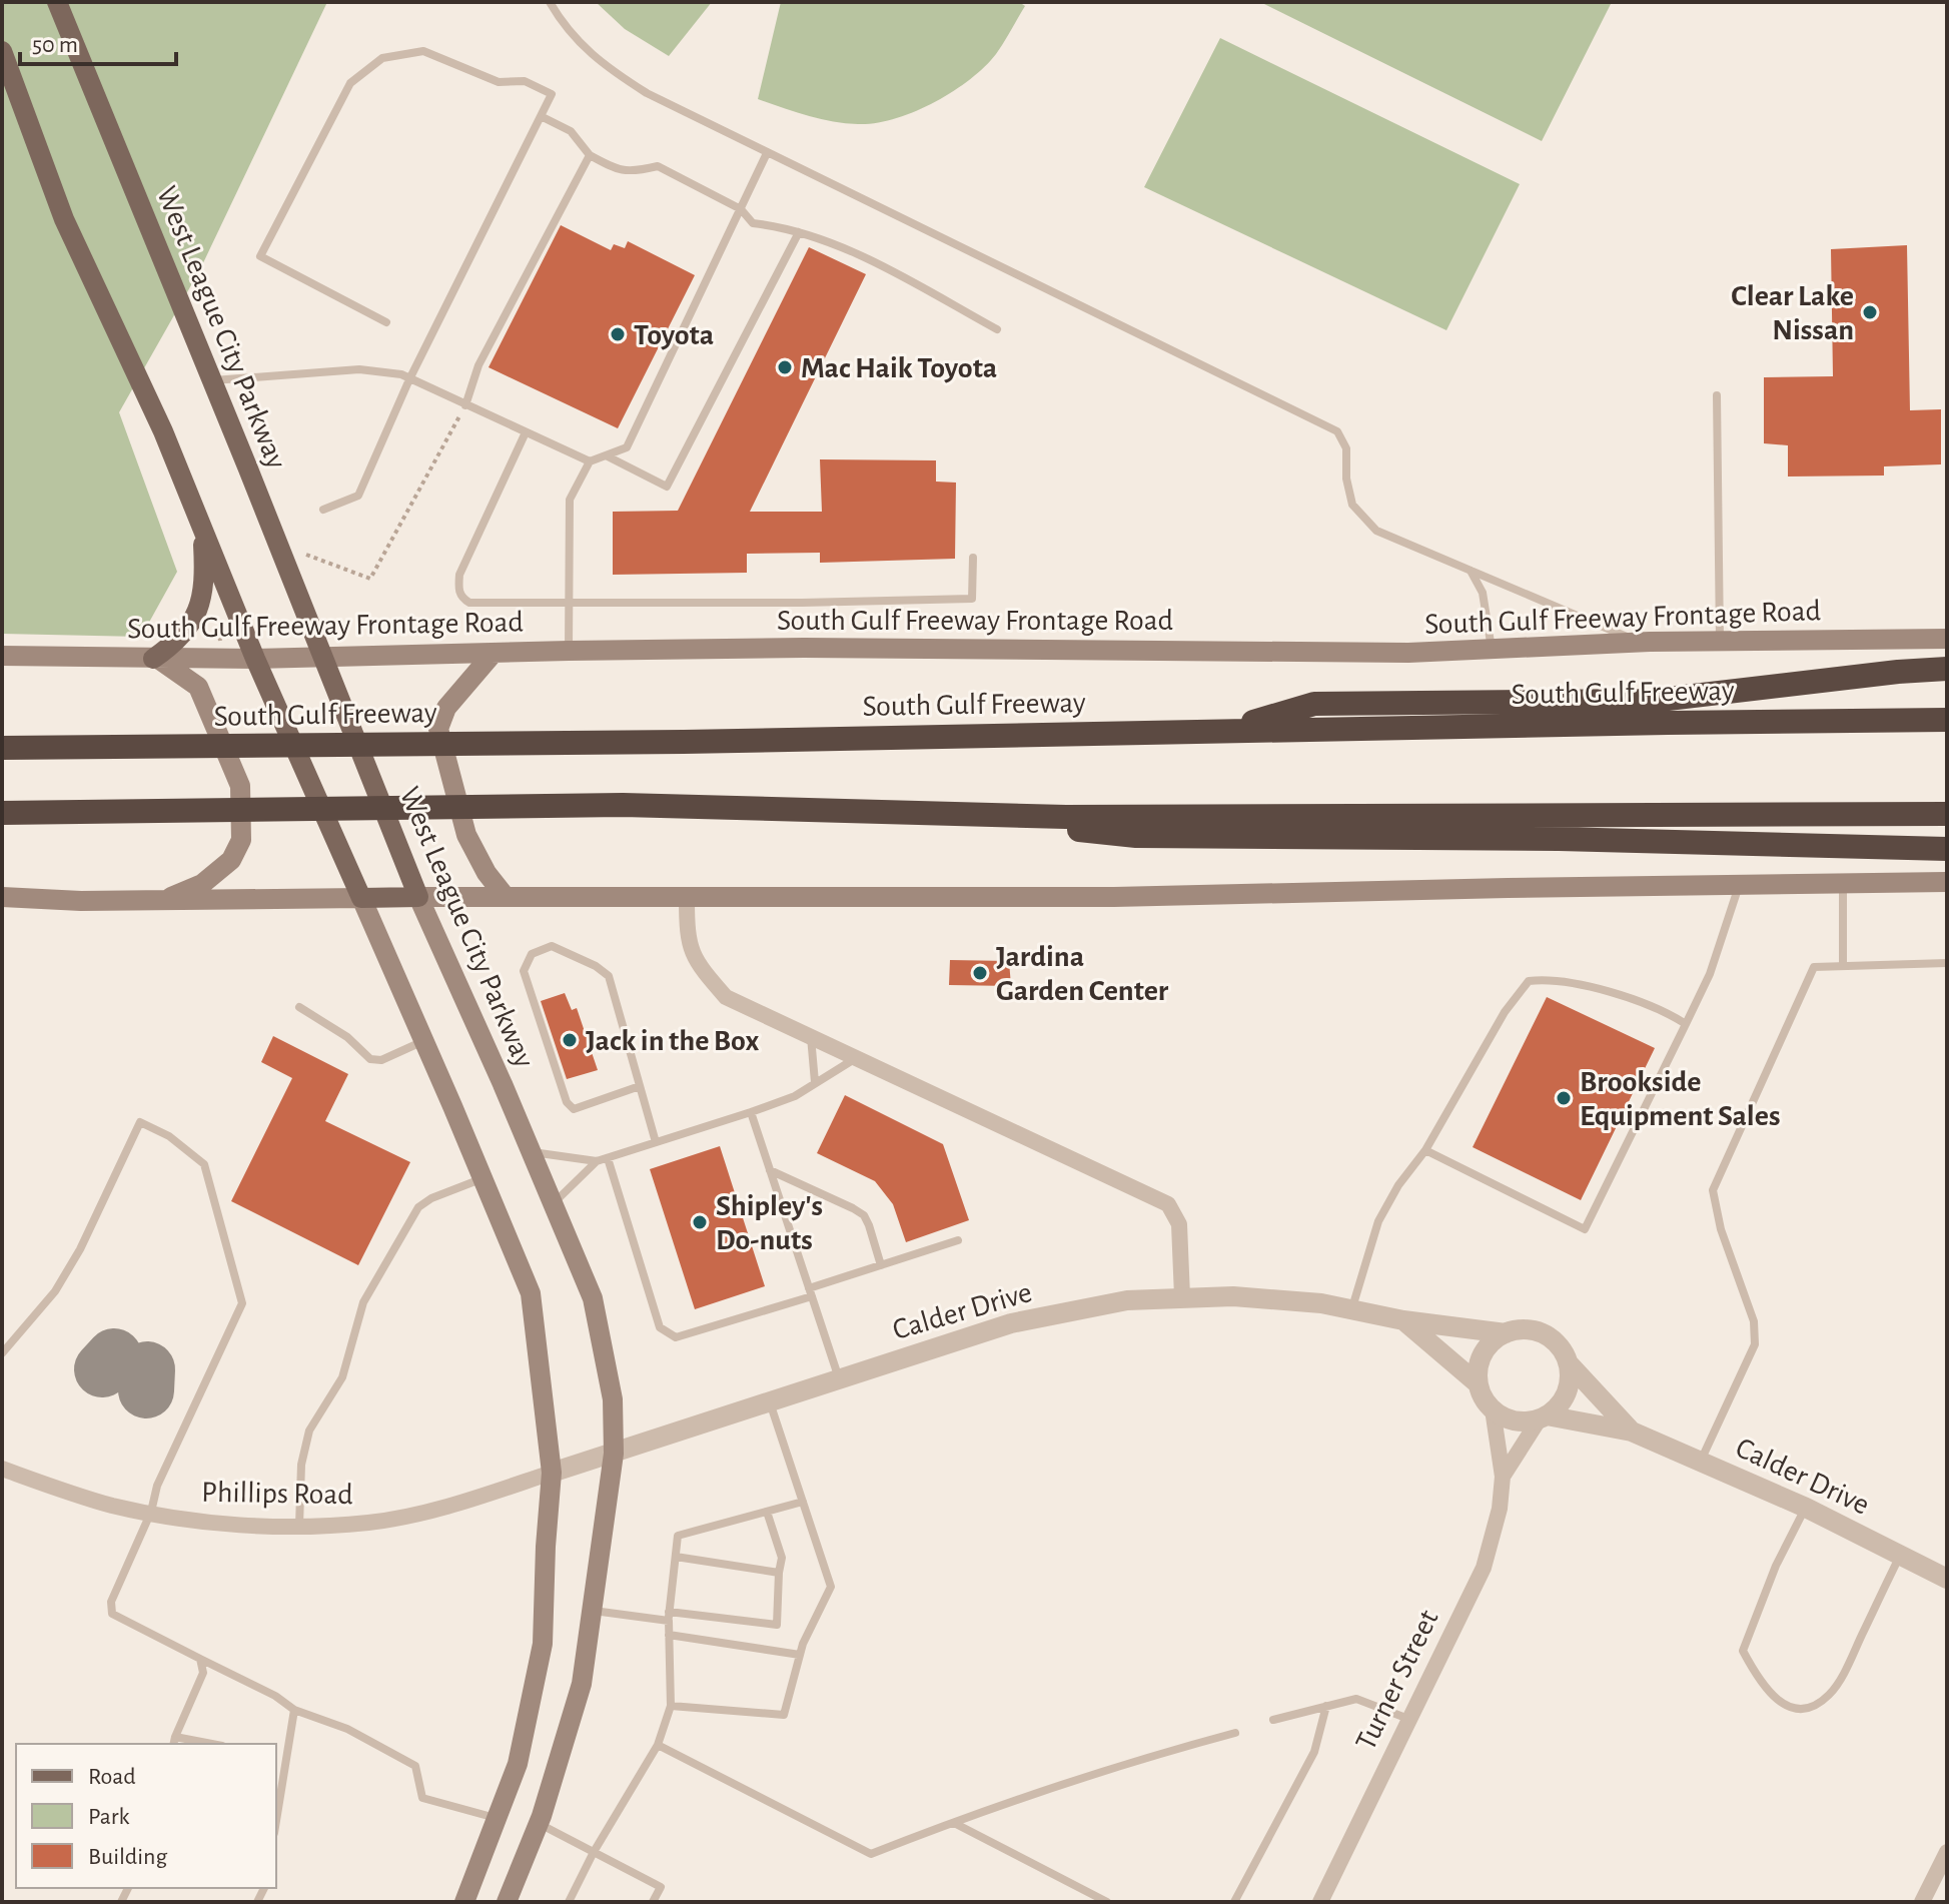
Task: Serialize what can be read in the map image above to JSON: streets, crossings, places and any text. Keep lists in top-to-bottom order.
{
  "streets": {
    "highway": ["South Gulf Freeway"],
    "main road": ["West League City Parkway", "South Gulf Freeway Frontage Road"],
    "street": ["Calder Drive", "Phillips Road", "Turner Street"]
  },
  "crossings": [
    ["West League City Parkway", "South Gulf Freeway Frontage Road"],
    ["West League City Parkway", "Calder Drive"],
    ["Calder Drive", "Phillips Road"],
    ["Calder Drive", "Turner Street"]
  ],
  "places": [
    "Clear Lake Nissan",
    "Toyota",
    "Mac Haik Toyota",
    "Jardina Garden Center",
    "Jack in the Box",
    "Brookside Equipment Sales",
    "Shipley's Do-nuts"
  ],
  "legend": ["Road", "Park", "Building"],
  "scale_bar": "50 m"
}
